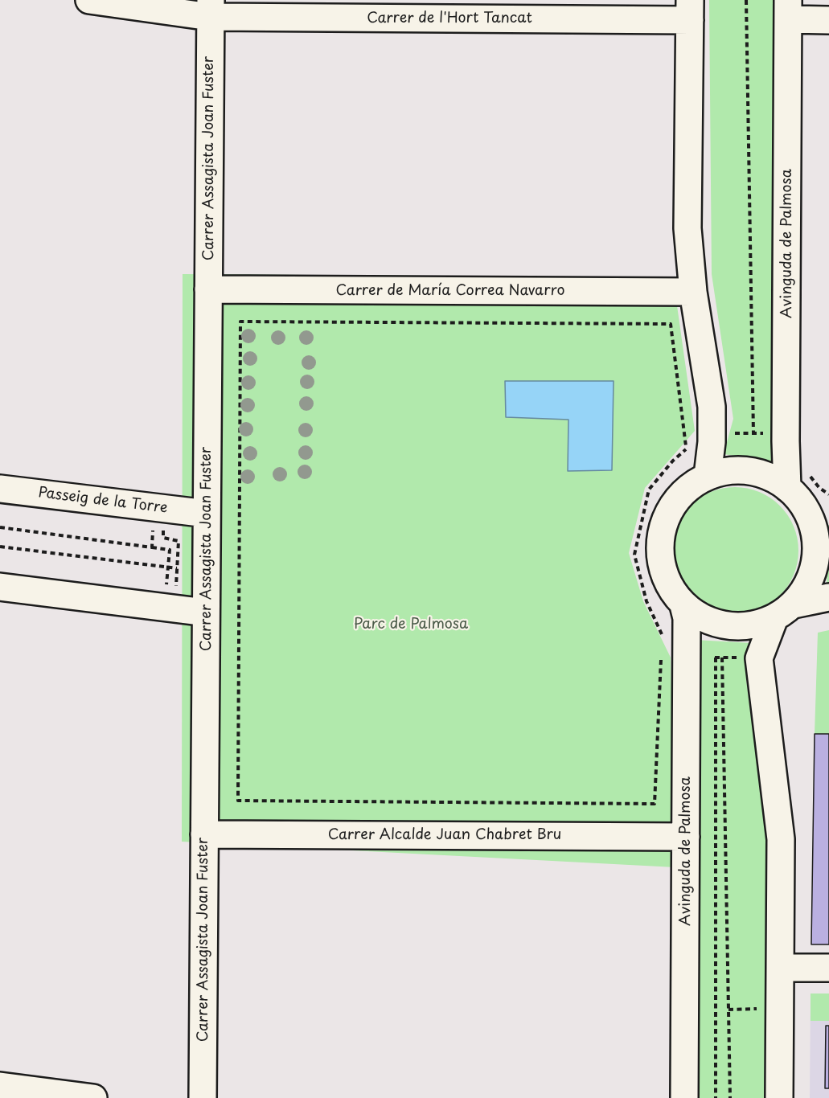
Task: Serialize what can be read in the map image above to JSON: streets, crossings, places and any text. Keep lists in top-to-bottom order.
{
  "streets": {
    "street": [
      "Carrer de l'Hort Tancat",
      "Carrer Assagista Joan Fuster",
      "Avinguda de Palmosa",
      "Carrer de María Correa Navarro",
      "Passeig de la Torre",
      "Carrer Alcalde Juan Chabret Bru"
    ]
  },
  "crossings": [
    ["Carrer de l'Hort Tancat", "Carrer Assagista Joan Fuster"],
    ["Carrer Assagista Joan Fuster", "Carrer de María Correa Navarro"],
    ["Carrer Assagista Joan Fuster", "Passeig de la Torre"],
    ["Carrer Assagista Joan Fuster", "Carrer Alcalde Juan Chabret Bru"],
    ["Avinguda de Palmosa", "Carrer Alcalde Juan Chabret Bru"]
  ],
  "parks": ["Parc de Palmosa"]
}
